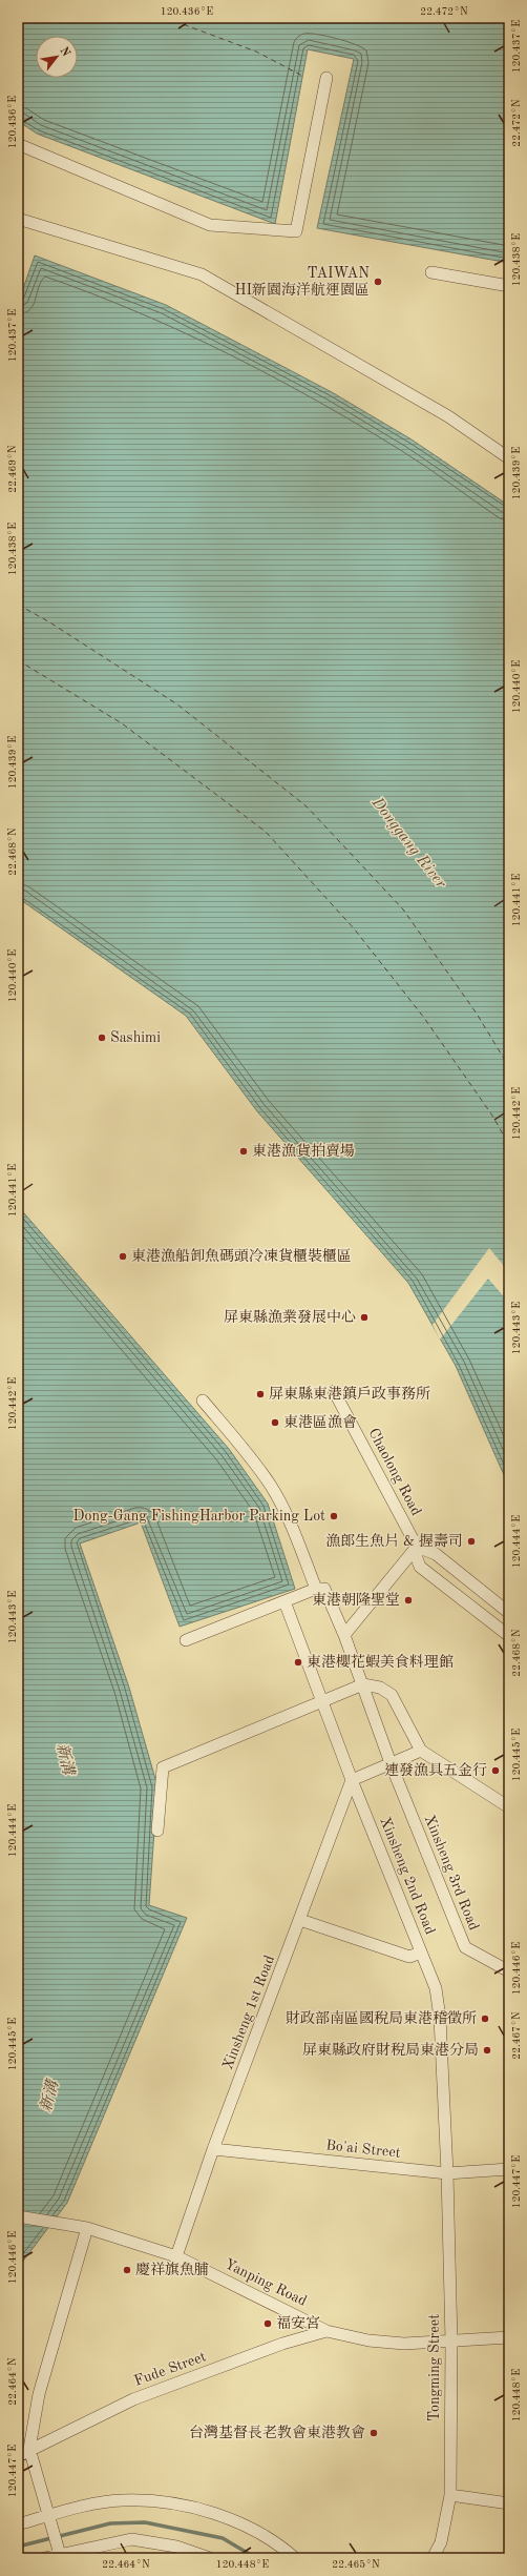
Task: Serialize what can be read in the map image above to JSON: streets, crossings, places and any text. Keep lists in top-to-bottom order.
{
  "streets": {
    "street": [
      "Chaolong Road",
      "Xinsheng 3rd Road",
      "Xinsheng 2nd Road",
      "Xinsheng 1st Road",
      "Bo'ai Street",
      "Yanping Road",
      "Tongming Street",
      "Fude Street"
    ]
  },
  "crossings": [
    ["Xinsheng 2nd Road", "Xinsheng 1st Road"],
    ["Xinsheng 2nd Road", "Bo'ai Street"],
    ["Xinsheng 2nd Road", "Tongming Street"],
    ["Xinsheng 1st Road", "Bo'ai Street"],
    ["Xinsheng 1st Road", "Yanping Road"],
    ["Bo'ai Street", "Tongming Street"],
    ["Yanping Road", "Tongming Street"],
    ["Yanping Road", "Fude Street"]
  ],
  "water": ["Donggang River", "新溝"],
  "places": [
    "TAIWAN HI新園海洋航運園區",
    "Sashimi",
    "東港漁貨拍賣場",
    "東港漁船卸魚碼頭冷凍貨櫃裝櫃區",
    "屏東縣漁業發展中心",
    "屏東縣東港鎮戶政事務所",
    "東港區漁會",
    "Dong-Gang FishingHarbor Parking Lot",
    "漁郎生魚片 & 握壽司",
    "東港朝隆聖堂",
    "東港櫻花蝦美食料理館",
    "連發漁具五金行",
    "財政部南區國稅局東港稽徵所",
    "屏東縣政府財稅局東港分局",
    "慶祥旗魚脯",
    "福安宮",
    "台灣基督長老教會東港教會"
  ],
  "north": "top right",
  "coordinates": [
    "120.436°E",
    "22.472°N",
    "120.437°E",
    "120.438°E",
    "22.469°N",
    "120.439°E",
    "120.440°E",
    "22.468°N",
    "120.441°E",
    "120.442°E",
    "120.443°E",
    "120.444°E",
    "120.445°E",
    "120.446°E",
    "22.467°N",
    "120.447°E",
    "22.464°N",
    "120.448°E",
    "22.465°N"
  ]
}
